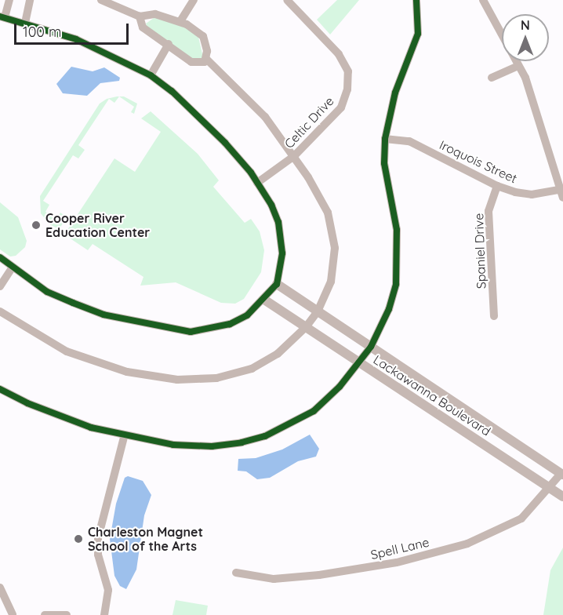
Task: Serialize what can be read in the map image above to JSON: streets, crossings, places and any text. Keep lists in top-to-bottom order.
{
  "streets": {
    "street": [
      "Celtic Drive",
      "Iroquois Street",
      "Spaniel Drive",
      "Lackawanna Boulevard",
      "Spell Lane"
    ]
  },
  "crossings": [
    ["Iroquois Street", "Spaniel Drive"],
    ["Lackawanna Boulevard", "Spell Lane"]
  ],
  "places": ["Cooper River Education Center", "Charleston Magnet School of the Arts"],
  "scale_bar": "100 m",
  "north": "top"
}
